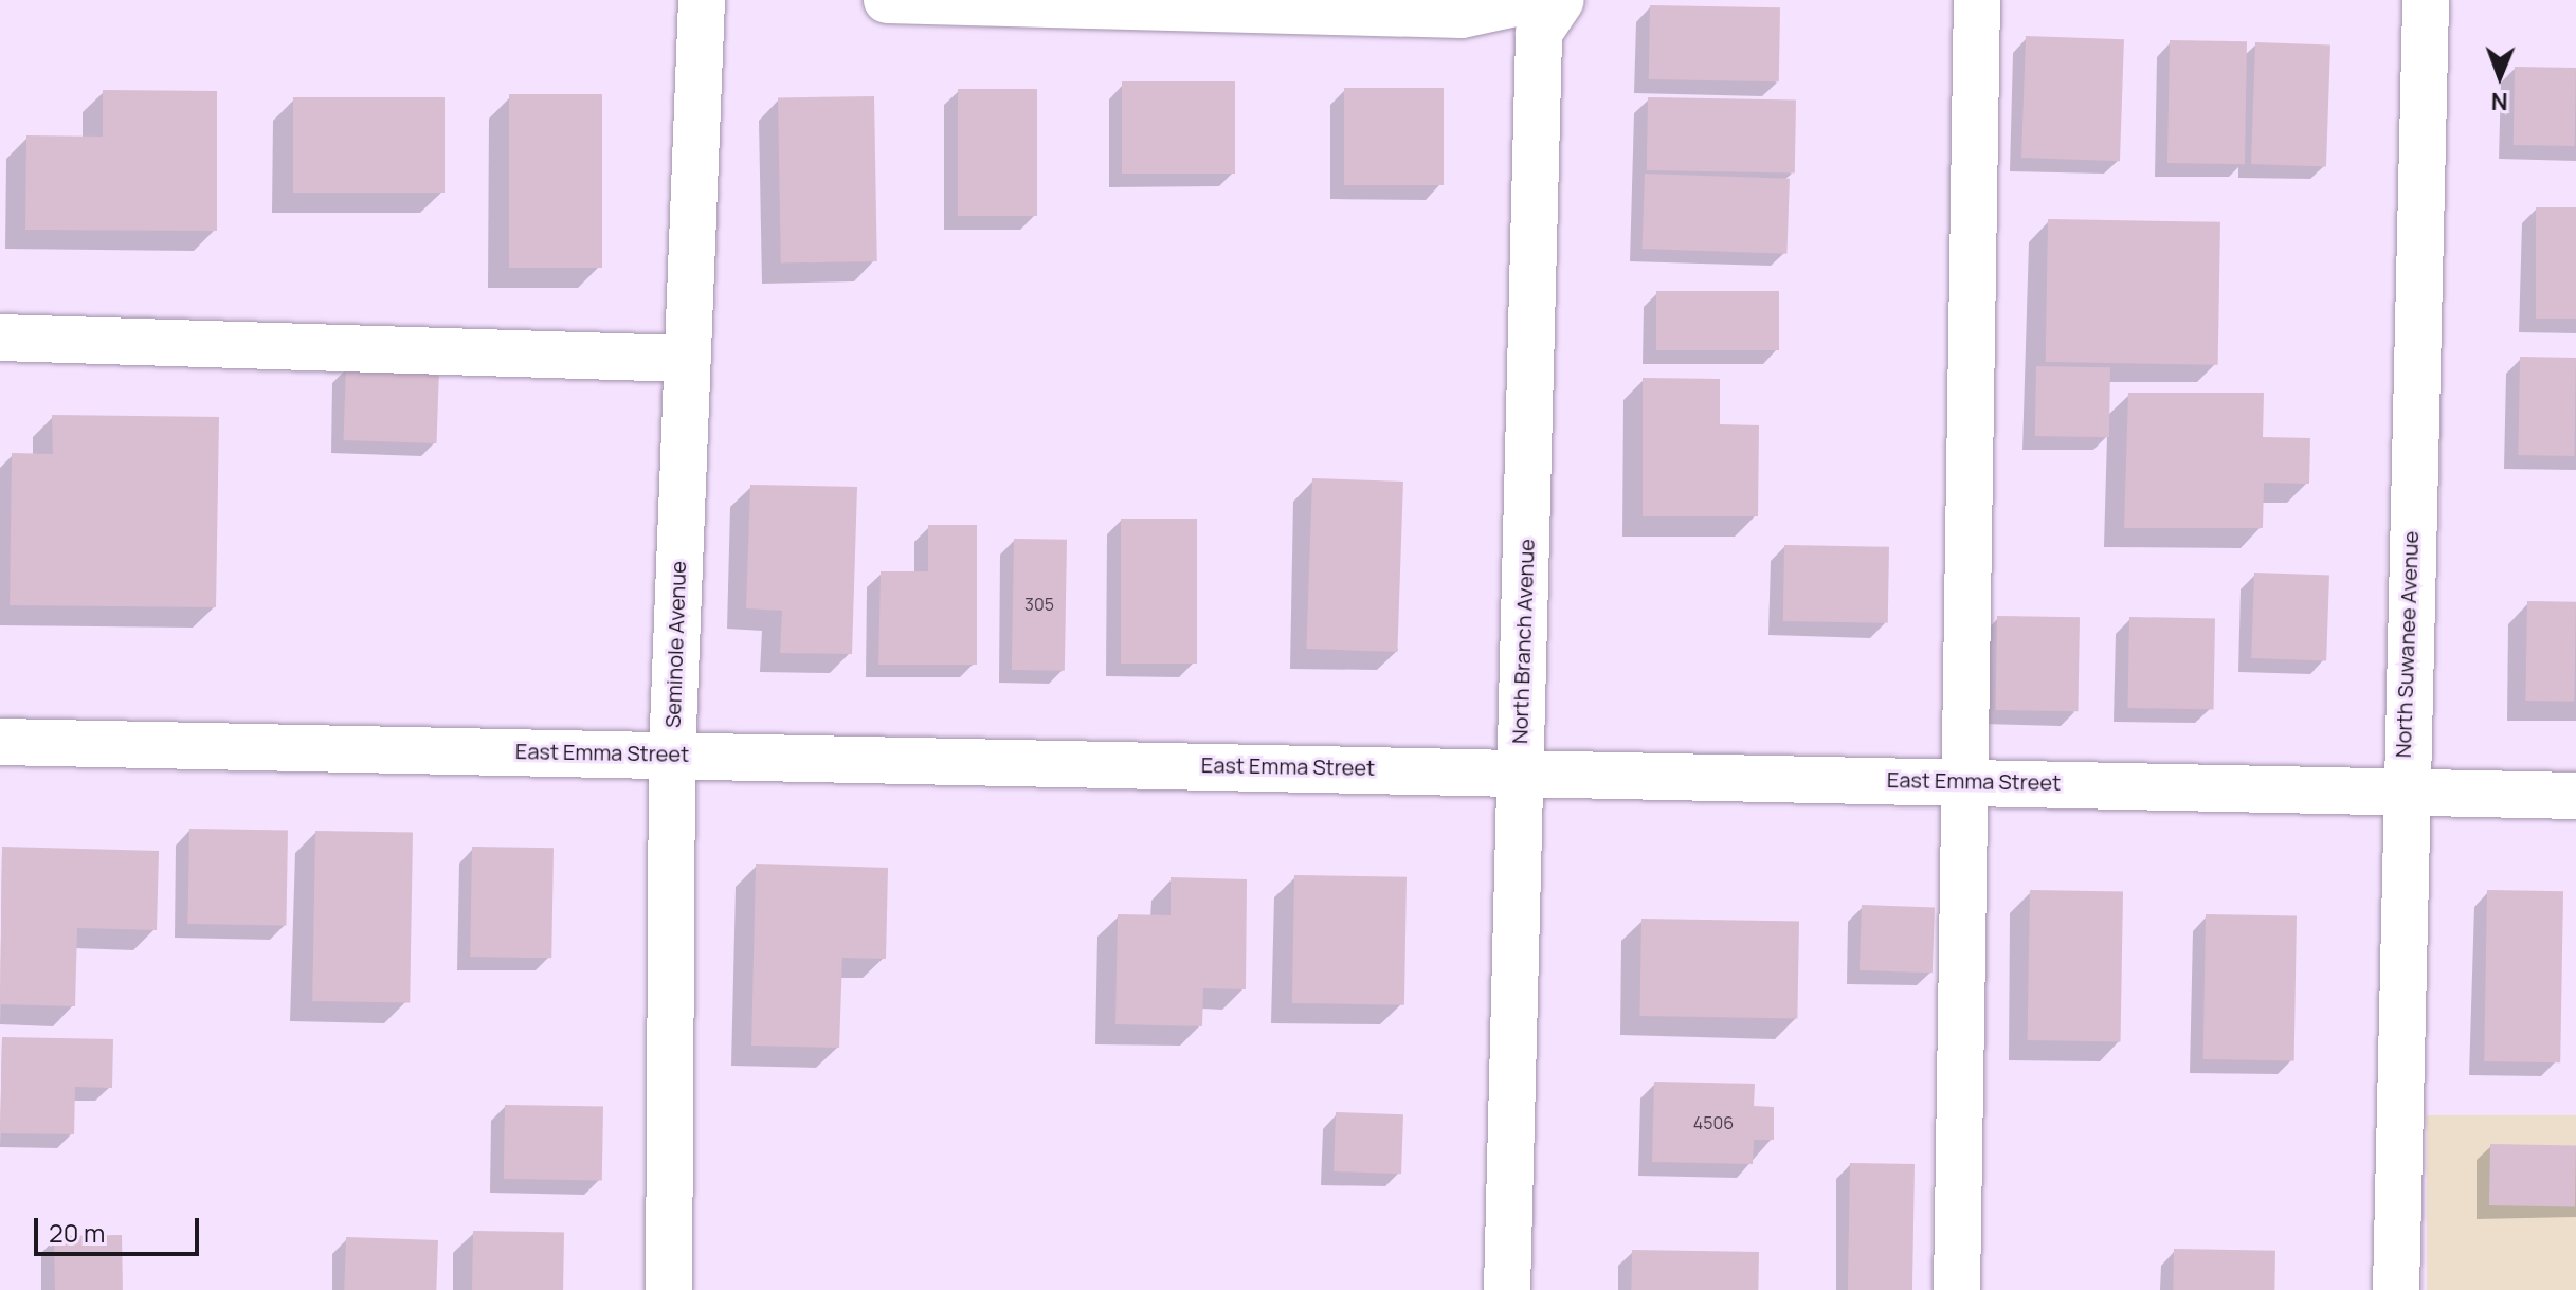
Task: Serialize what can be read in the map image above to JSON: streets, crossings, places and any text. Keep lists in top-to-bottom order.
{
  "streets": {
    "street": [
      "North Branch Avenue",
      "Seminole Avenue",
      "North Suwanee Avenue",
      "East Emma Street"
    ]
  },
  "crossings": [
    ["North Branch Avenue", "East Emma Street"],
    ["Seminole Avenue", "East Emma Street"],
    ["North Suwanee Avenue", "East Emma Street"]
  ],
  "house_numbers": ["305", "4506"],
  "scale_bar": "20 m",
  "north": "bottom"
}
